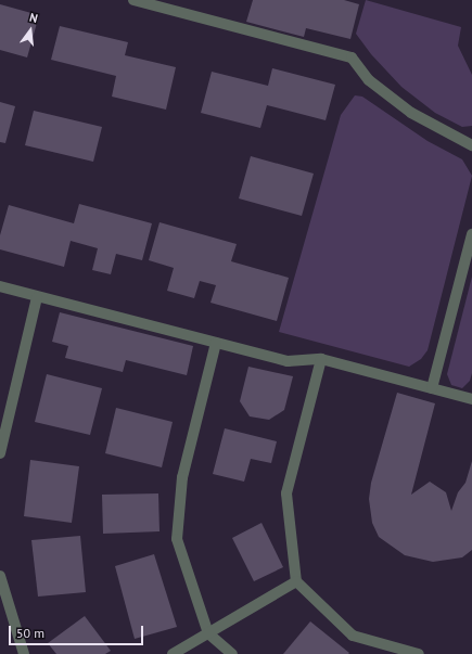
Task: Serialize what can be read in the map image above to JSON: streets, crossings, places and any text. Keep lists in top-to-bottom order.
{
  "scale_bar": "50 m",
  "north": "top"
}
